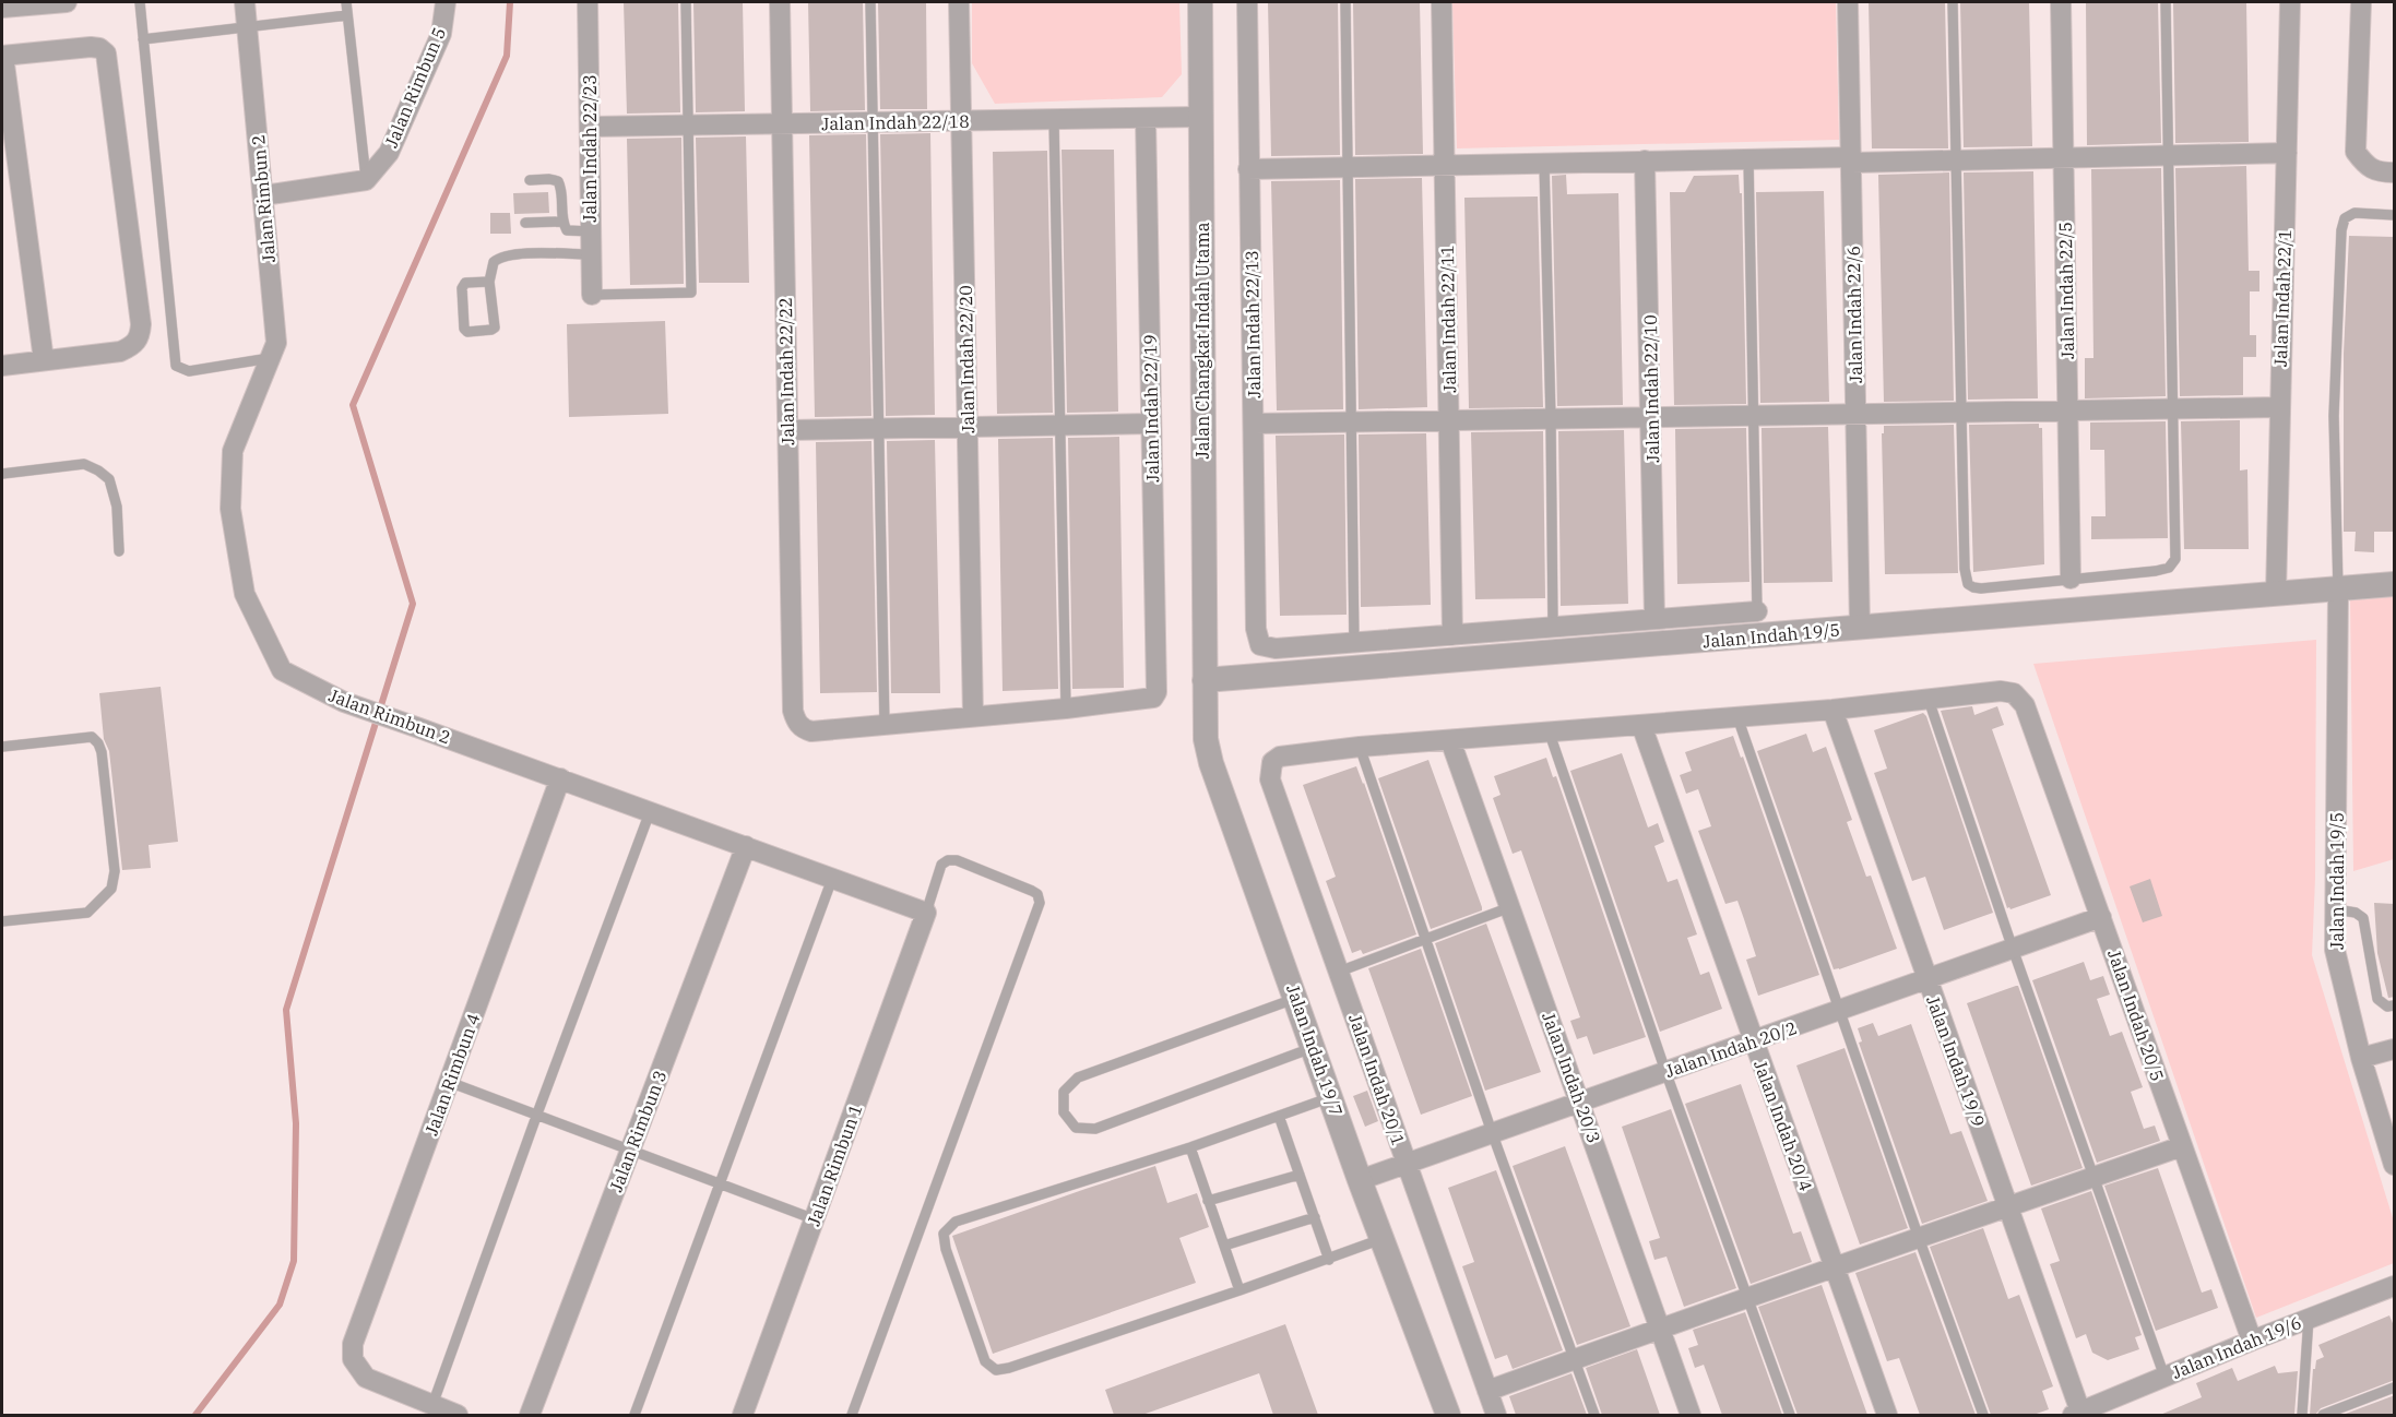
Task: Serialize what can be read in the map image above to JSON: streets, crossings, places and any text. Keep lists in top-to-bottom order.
{
  "streets": {
    "street": [
      "Jalan Rimbun 5",
      "Jalan Indah 22/18",
      "Jalan Indah 22/23",
      "Jalan Rimbun 2",
      "Jalan Indah 22/5",
      "Jalan Indah 22/1",
      "Jalan Indah 22/6",
      "Jalan Indah 22/11",
      "Jalan Indah 22/13",
      "Jalan Changkat Indah Utama",
      "Jalan Indah 22/20",
      "Jalan Indah 22/22",
      "Jalan Indah 22/10",
      "Jalan Indah 22/19",
      "Jalan Indah 19/5",
      "Jalan Indah 20/5",
      "Jalan Indah 20/2",
      "Jalan Indah 19/7",
      "Jalan Indah 19/9",
      "Jalan Rimbun 4",
      "Jalan Indah 20/3",
      "Jalan Indah 20/1",
      "Jalan Indah 20/4",
      "Jalan Rimbun 3",
      "Jalan Rimbun 1",
      "Jalan Indah 19/6"
    ]
  },
  "crossings": [
    ["Jalan Indah 22/18", "Jalan Indah 22/23"],
    ["Jalan Indah 22/18", "Jalan Changkat Indah Utama"],
    ["Jalan Indah 22/18", "Jalan Indah 22/20"],
    ["Jalan Indah 22/18", "Jalan Indah 22/22"],
    ["Jalan Indah 22/18", "Jalan Indah 22/19"],
    ["Jalan Rimbun 2", "Jalan Rimbun 4"],
    ["Jalan Rimbun 2", "Jalan Rimbun 3"],
    ["Jalan Rimbun 2", "Jalan Rimbun 1"],
    ["Jalan Indah 22/1", "Jalan Indah 19/5"],
    ["Jalan Indah 22/6", "Jalan Indah 19/5"],
    ["Jalan Changkat Indah Utama", "Jalan Indah 19/5"],
    ["Jalan Changkat Indah Utama", "Jalan Indah 19/7"],
    ["Jalan Indah 19/5", "Jalan Indah 19/7"],
    ["Jalan Indah 20/5", "Jalan Indah 20/2"],
    ["Jalan Indah 20/5", "Jalan Indah 19/6"],
    ["Jalan Indah 20/2", "Jalan Indah 19/7"],
    ["Jalan Indah 20/2", "Jalan Indah 19/9"],
    ["Jalan Indah 20/2", "Jalan Indah 20/3"],
    ["Jalan Indah 20/2", "Jalan Indah 20/1"],
    ["Jalan Indah 20/2", "Jalan Indah 20/4"],
    ["Jalan Indah 19/9", "Jalan Indah 19/6"]
  ]
}
